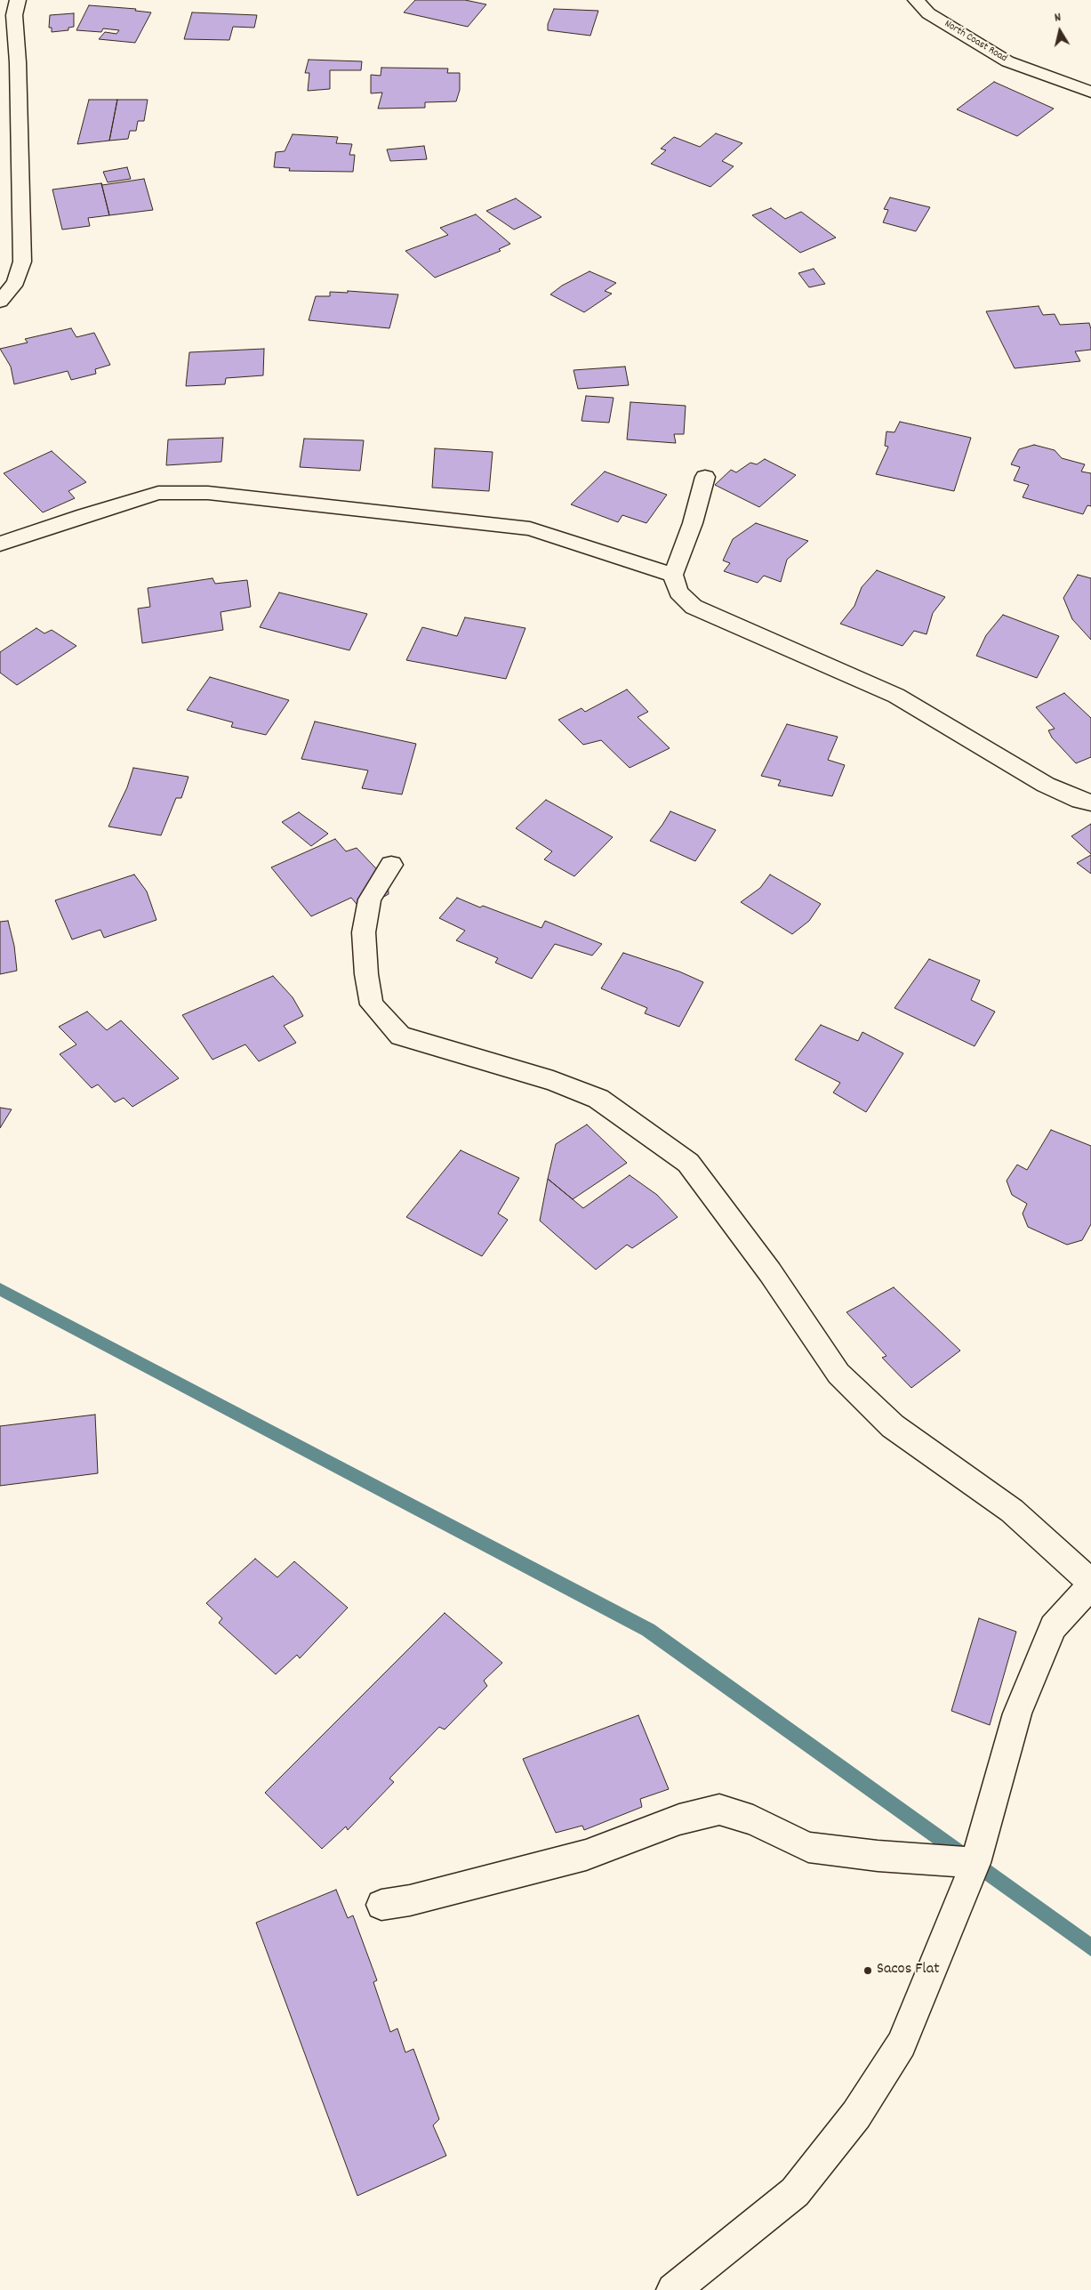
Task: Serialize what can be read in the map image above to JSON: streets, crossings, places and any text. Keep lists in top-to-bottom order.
{
  "streets": {
    "street": ["North Coast Road"]
  },
  "places": ["Sacos Flat"],
  "north": "top"
}
